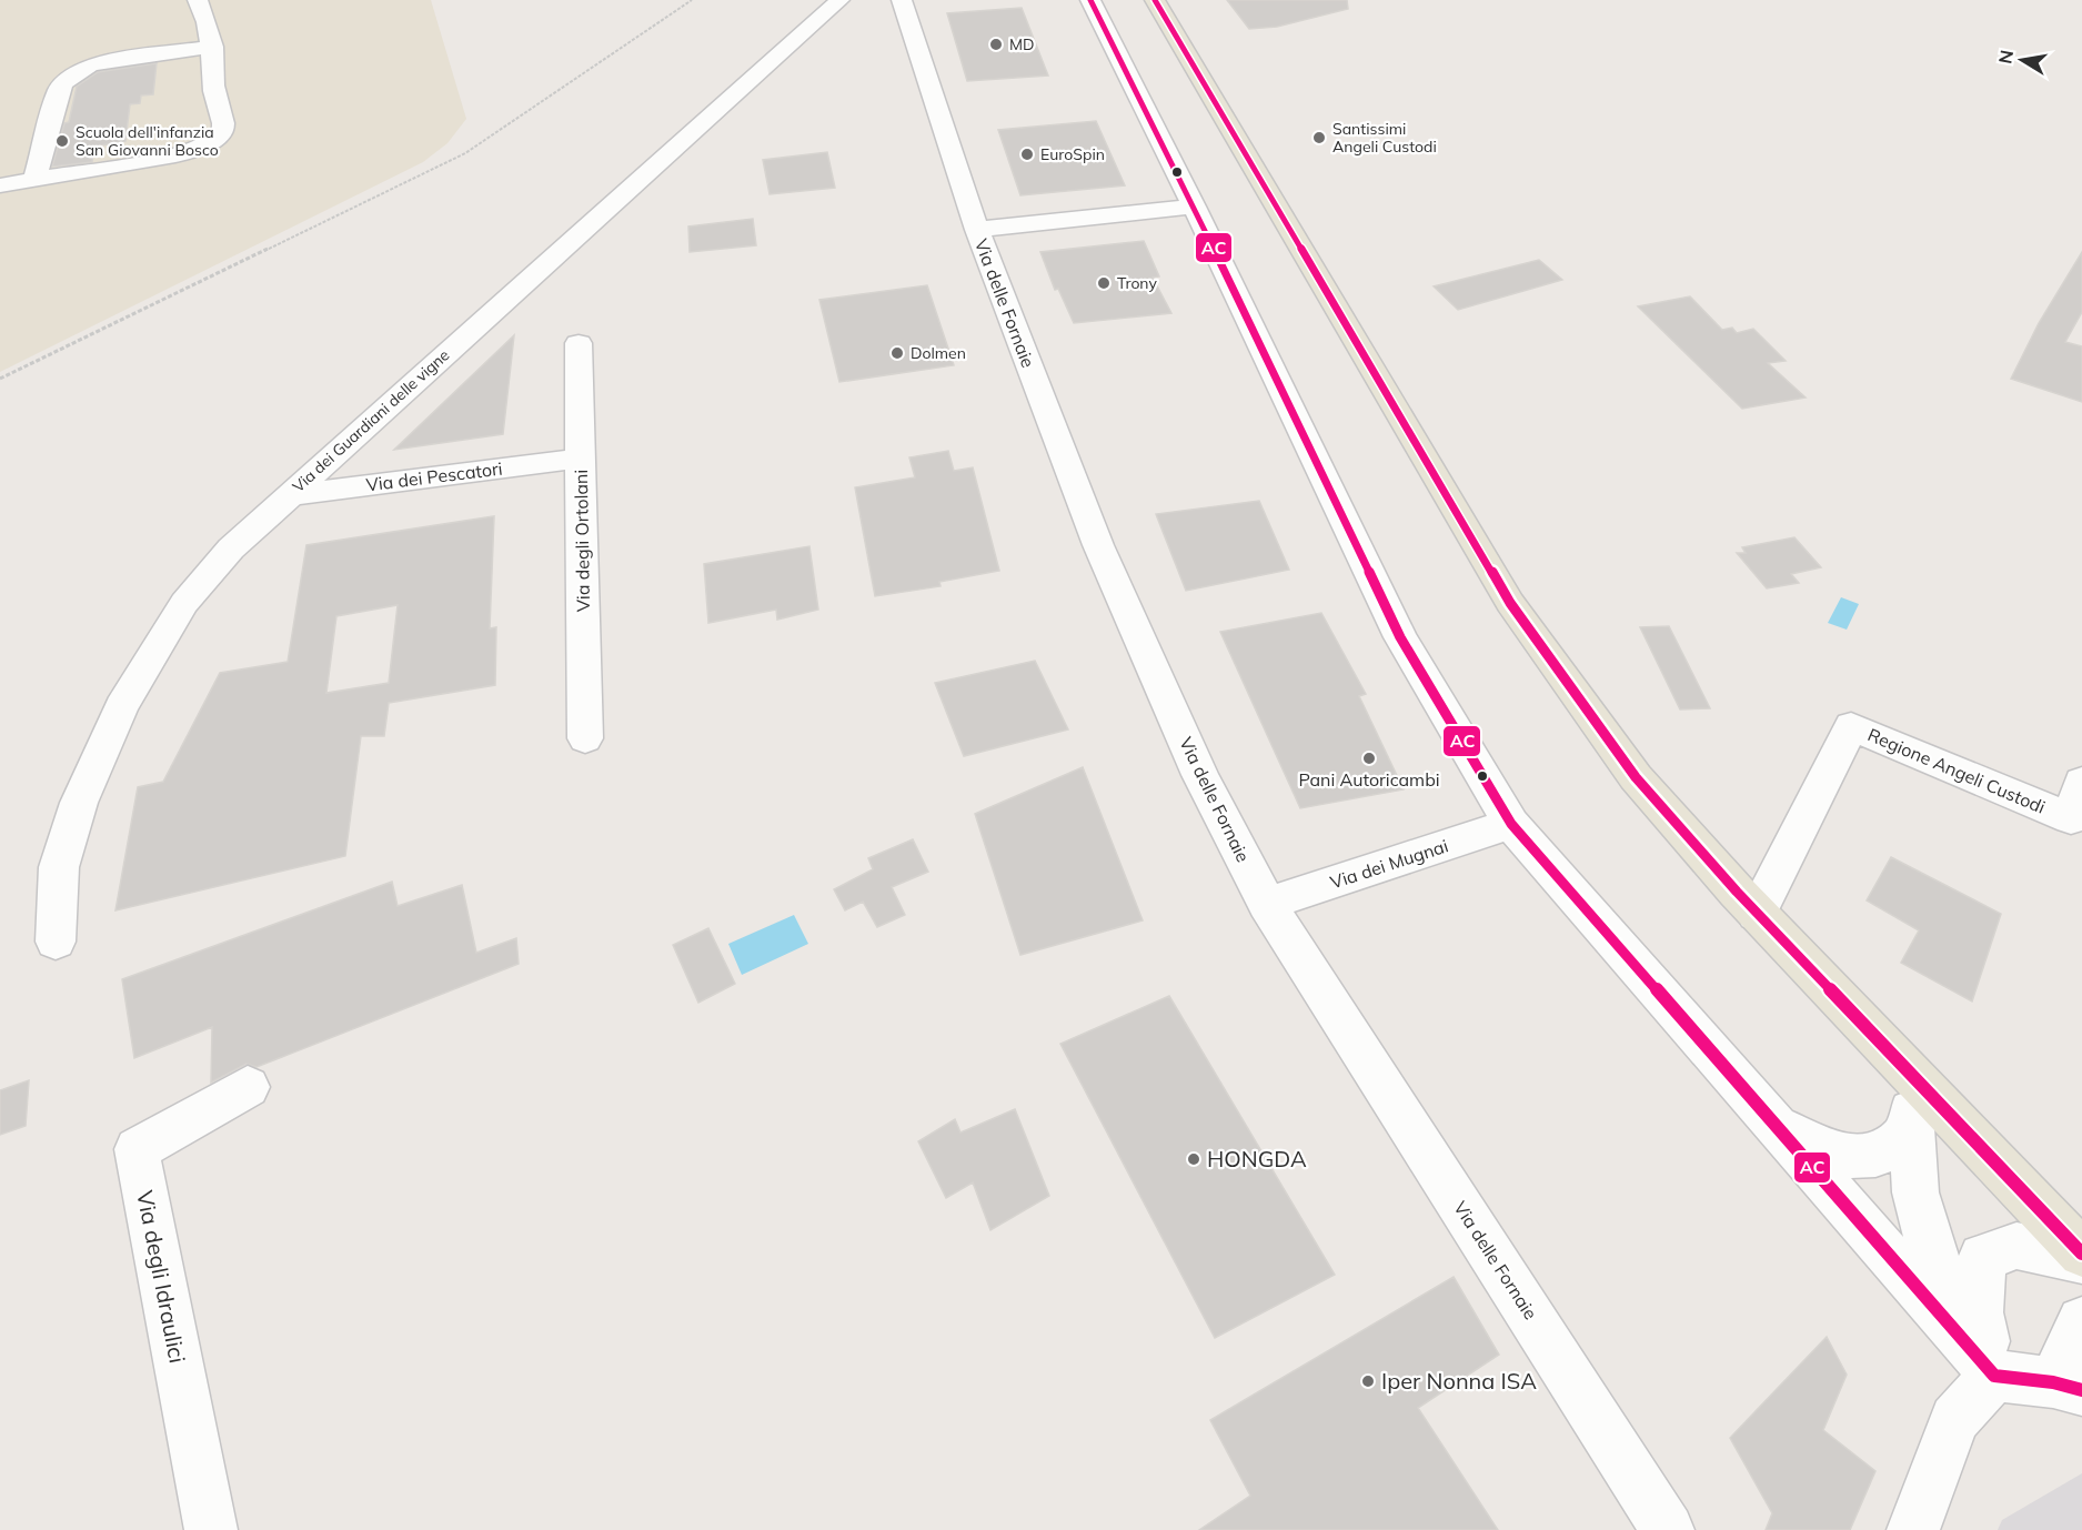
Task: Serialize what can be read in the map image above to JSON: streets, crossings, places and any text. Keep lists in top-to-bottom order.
{
  "streets": {
    "street": [
      "Via delle Fornaie",
      "Via dei Guardiani delle vigne",
      "Via dei Pescatori",
      "Via degli Ortolani",
      "Regione Angeli Custodi",
      "Via dei Mugnai",
      "Via degli Idraulici"
    ]
  },
  "crossings": [
    ["Via delle Fornaie", "Via dei Mugnai"],
    ["Via dei Guardiani delle vigne", "Via dei Pescatori"],
    ["Via dei Pescatori", "Via degli Ortolani"]
  ],
  "places": [
    "MD",
    "Santissimi Angeli Custodi",
    "Scuola dell'infanzia San Giovanni Bosco",
    "EuroSpin",
    "Trony",
    "Dolmen",
    "Pani Autoricambi",
    "HONGDA",
    "Iper Nonna ISA"
  ],
  "lines": ["transit line AC"],
  "north": "left"
}
